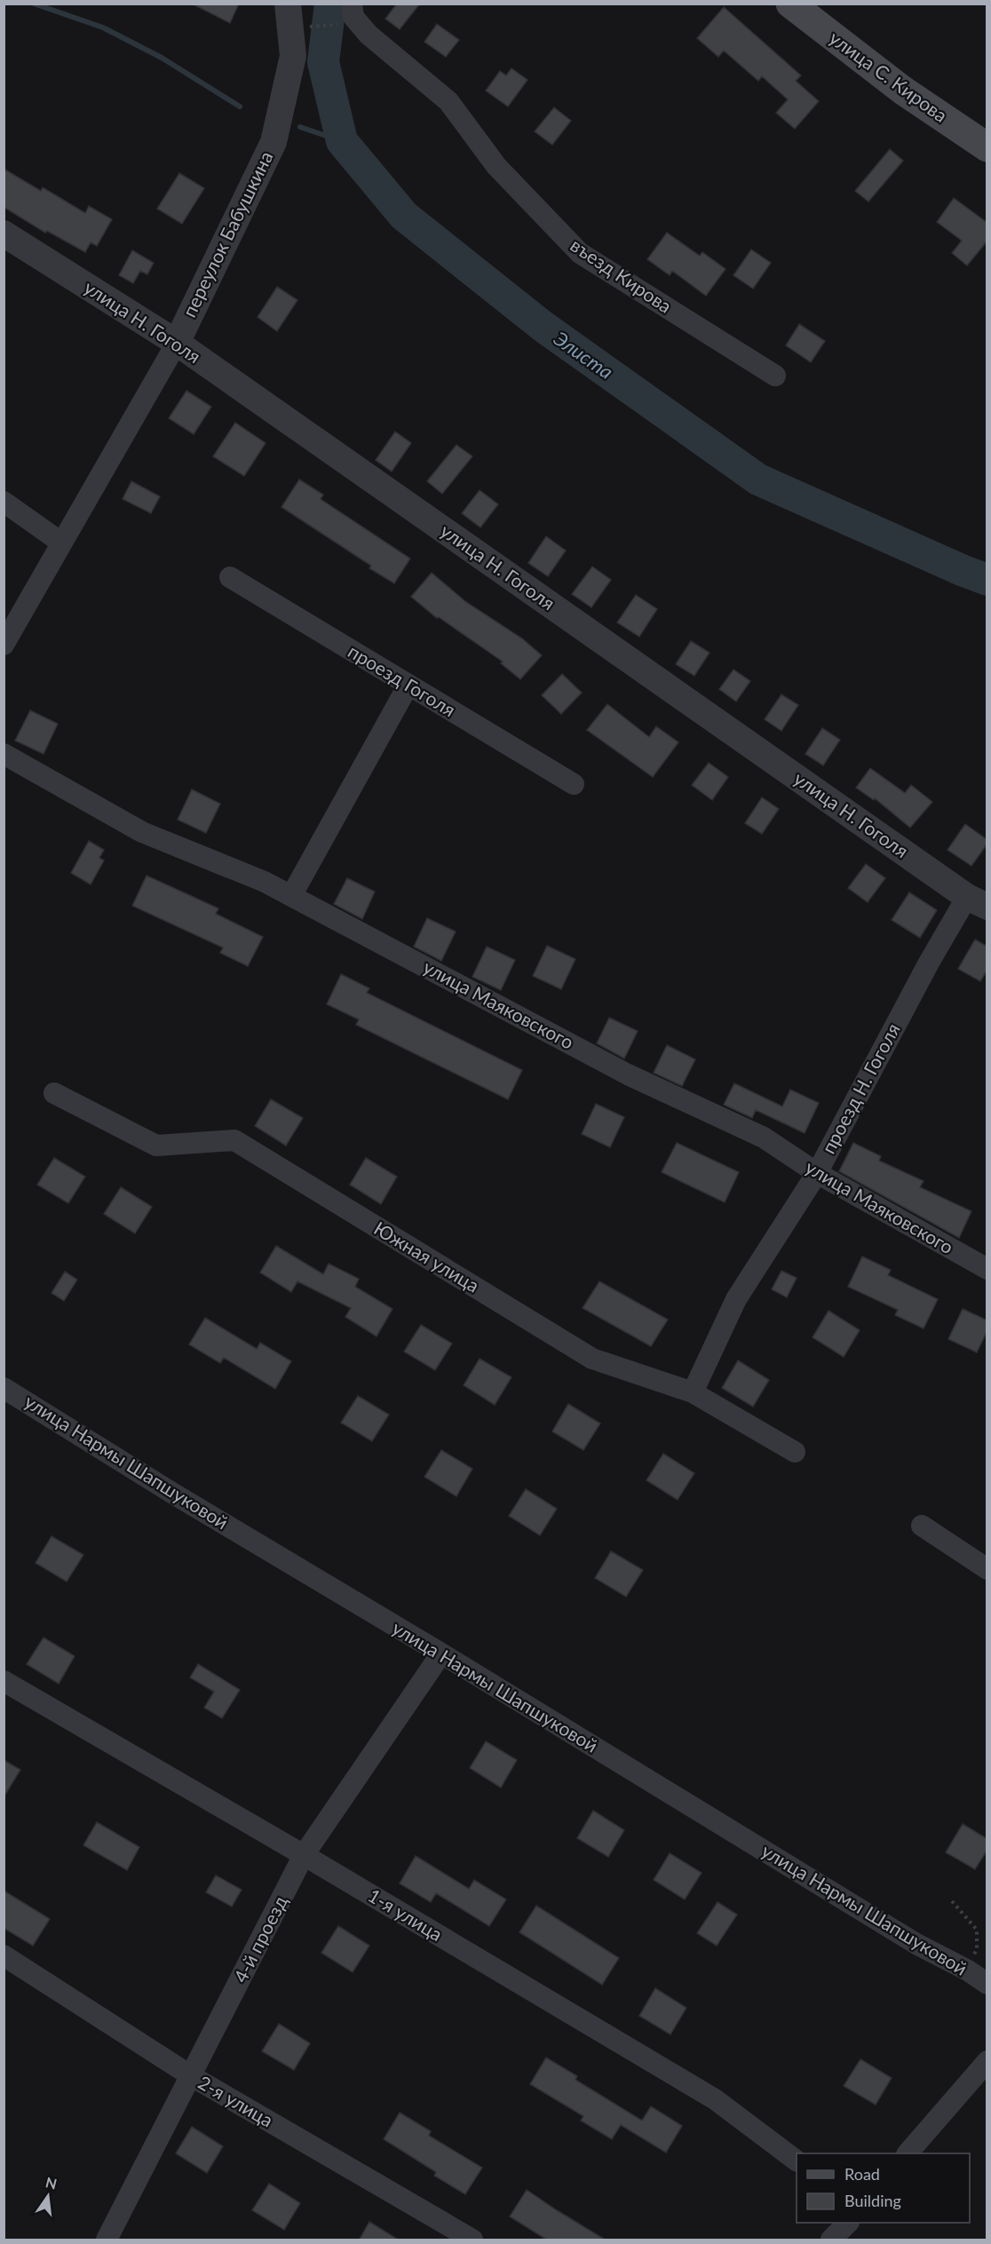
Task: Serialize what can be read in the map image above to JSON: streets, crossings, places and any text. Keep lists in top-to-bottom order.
{
  "streets": {
    "main road": ["улица С. Кирова"],
    "street": [
      "переулок Бабушкина",
      "въезд Кирова",
      "улица Н. Гоголя",
      "проезд Гоголя",
      "улица Маяковского",
      "проезд Н. Гоголя",
      "Южная улица",
      "улица Нармы Шапшуковой",
      "1-я улица",
      "4-й проезд",
      "2-я улица"
    ]
  },
  "crossings": [
    ["переулок Бабушкина", "улица Н. Гоголя"],
    ["улица Н. Гоголя", "проезд Н. Гоголя"],
    ["улица Маяковского", "проезд Н. Гоголя"],
    ["проезд Н. Гоголя", "Южная улица"],
    ["улица Нармы Шапшуковой", "4-й проезд"],
    ["1-я улица", "4-й проезд"],
    ["4-й проезд", "2-я улица"]
  ],
  "water": ["Элиста"],
  "legend": ["Road", "Building"],
  "north": "top"
}
